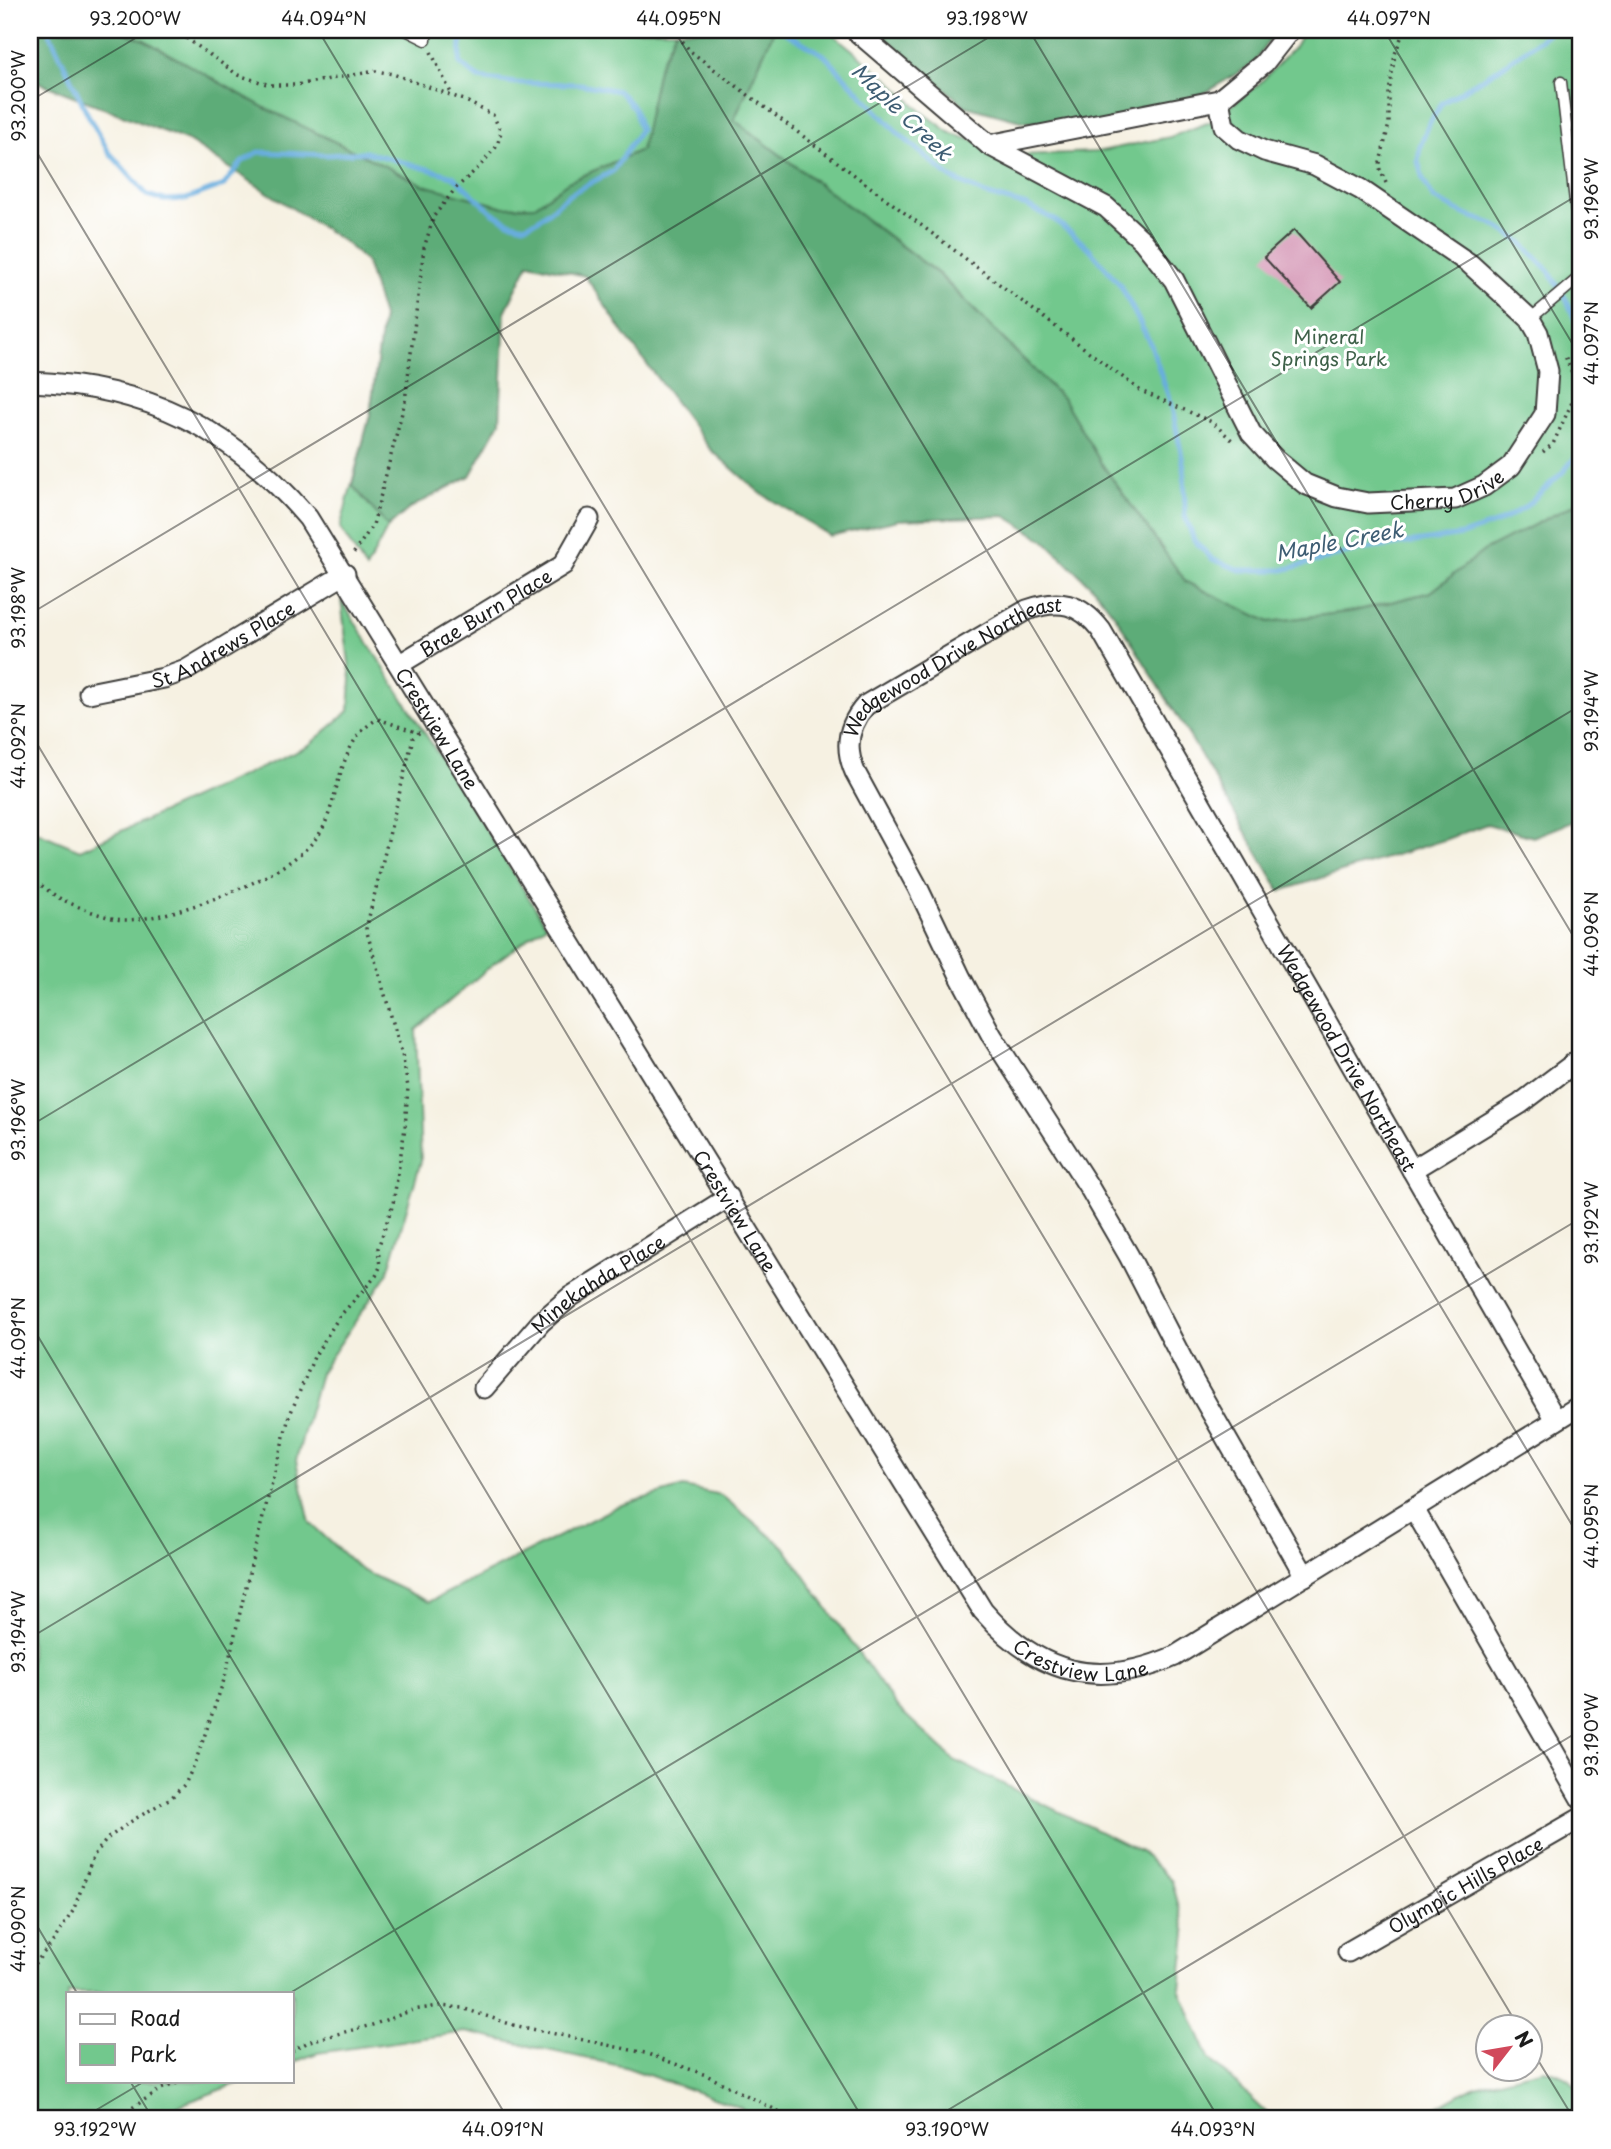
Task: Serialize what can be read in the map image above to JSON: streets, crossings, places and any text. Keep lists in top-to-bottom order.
{
  "streets": {
    "street": [
      "Cherry Drive",
      "Brae Burn Place",
      "St Andrews Place",
      "Wedgewood Drive Northeast",
      "Crestview Lane",
      "Minekahda Place",
      "Olympic Hills Place"
    ]
  },
  "crossings": [
    ["Brae Burn Place", "Crestview Lane"],
    ["St Andrews Place", "Crestview Lane"],
    ["Wedgewood Drive Northeast", "Crestview Lane"],
    ["Crestview Lane", "Minekahda Place"]
  ],
  "water": ["Maple Creek"],
  "parks": ["Mineral Springs Park"],
  "legend": ["Road", "Park"],
  "north": "top right",
  "coordinates": [
    "93.200°W",
    "44.094°N",
    "44.095°N",
    "93.198°W",
    "44.097°N",
    "93.196°W",
    "93.194°W",
    "44.092°N",
    "44.096°N",
    "93.192°W",
    "44.091°N",
    "93.190°W",
    "44.090°N",
    "44.093°N"
  ]
}
